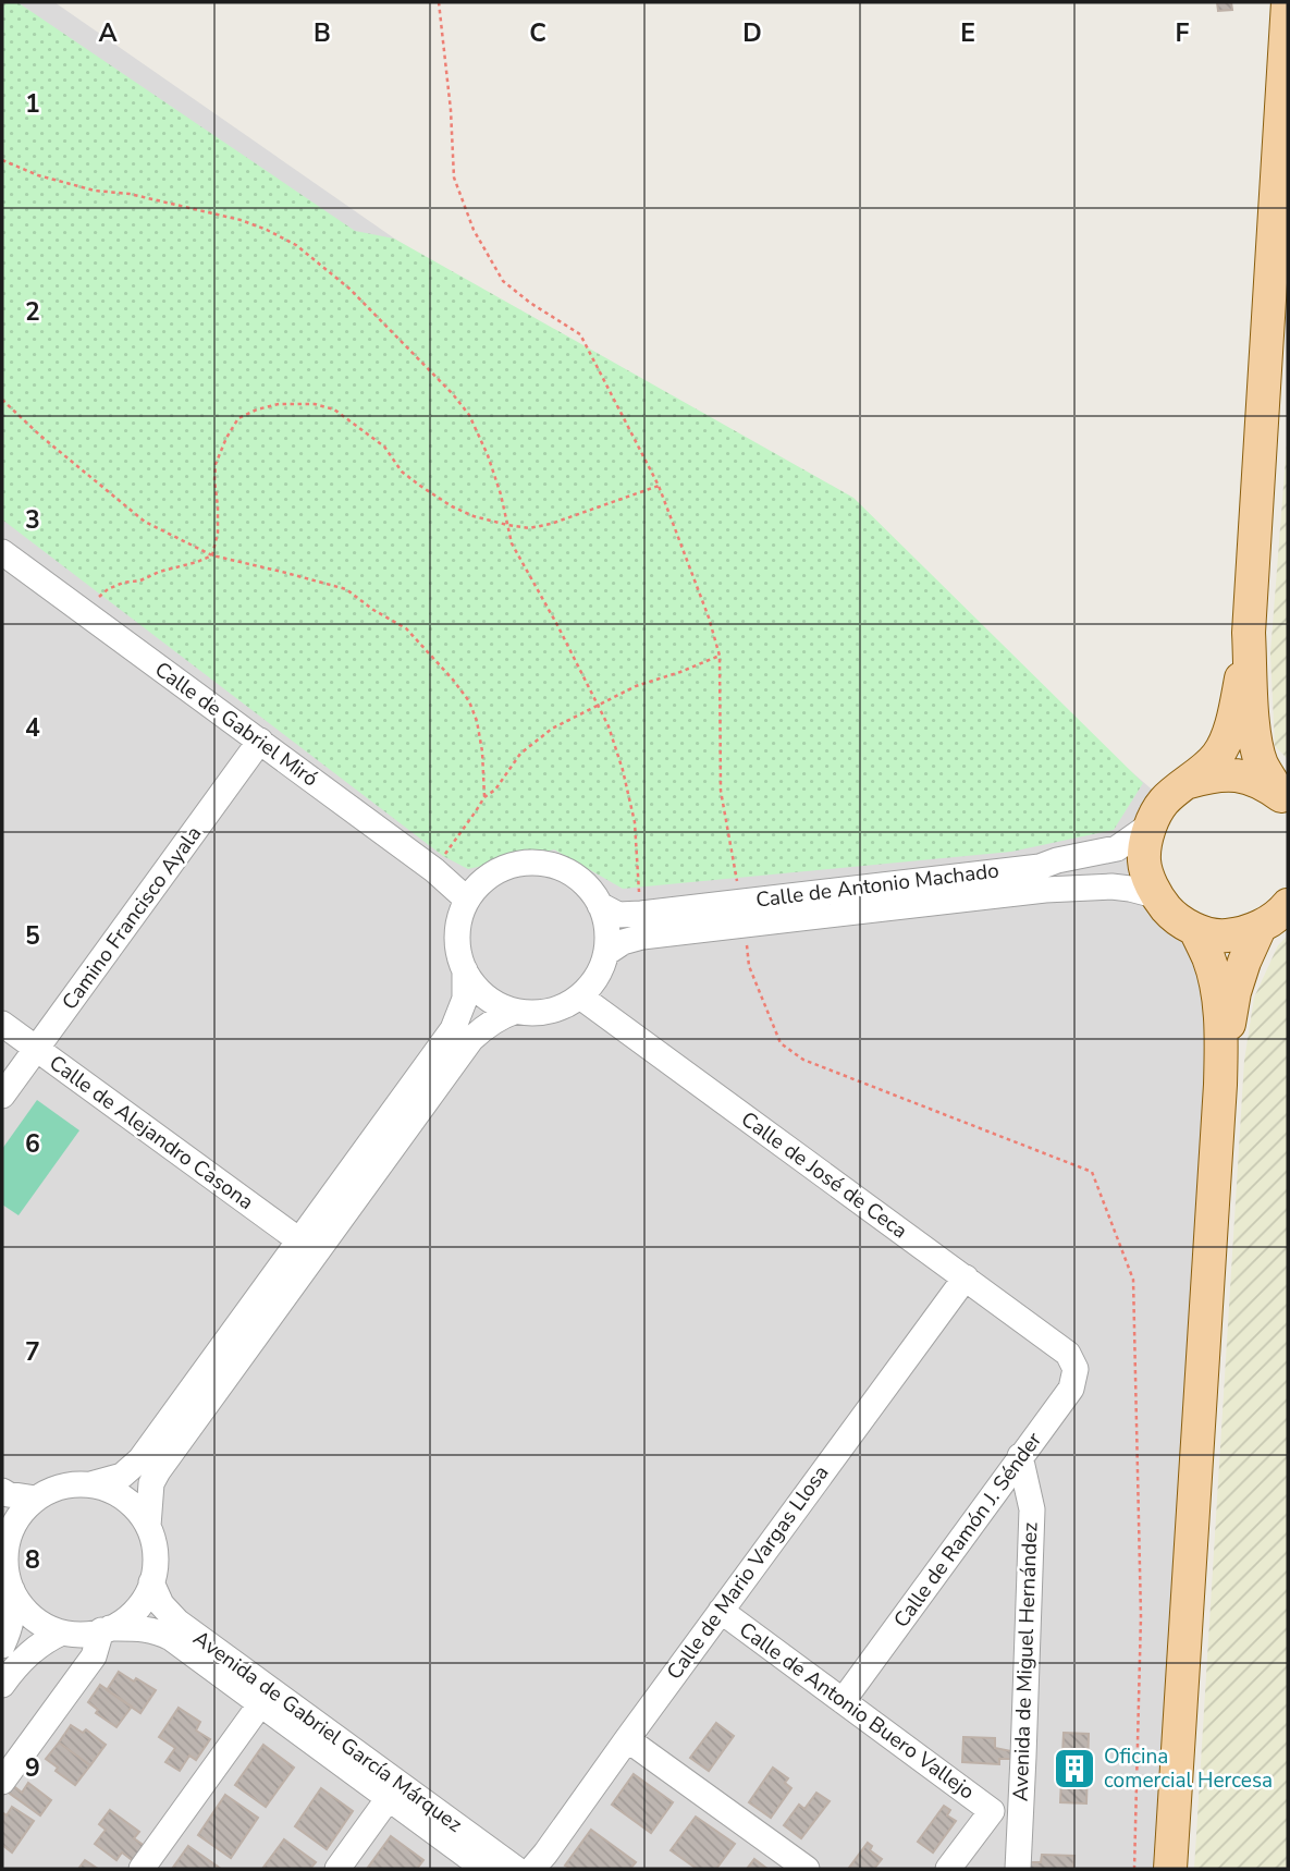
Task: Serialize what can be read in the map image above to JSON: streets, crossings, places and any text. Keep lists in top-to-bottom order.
{
  "streets": {
    "street": [
      "Calle de Gabriel Miró",
      "Calle de Antonio Machado",
      "Camino Francisco Ayala",
      "Calle de Alejandro Casona",
      "Calle de José de Ceca",
      "Calle de Ramón J. Sénder",
      "Calle de Mario Vargas Llosa",
      "Avenida de Miguel Hernández",
      "Calle de Antonio Buero Vallejo",
      "Avenida de Gabriel García Márquez"
    ]
  },
  "crossings": [
    ["Calle de Gabriel Miró", "Calle de Antonio Machado"],
    ["Calle de Gabriel Miró", "Camino Francisco Ayala"],
    ["Calle de Gabriel Miró", "Calle de José de Ceca"],
    ["Calle de Antonio Machado", "Calle de José de Ceca"],
    ["Camino Francisco Ayala", "Calle de Alejandro Casona"],
    ["Calle de José de Ceca", "Calle de Ramón J. Sénder"],
    ["Calle de José de Ceca", "Calle de Mario Vargas Llosa"],
    ["Calle de Ramón J. Sénder", "Avenida de Miguel Hernández"],
    ["Calle de Ramón J. Sénder", "Calle de Antonio Buero Vallejo"],
    ["Calle de Mario Vargas Llosa", "Calle de Antonio Buero Vallejo"]
  ],
  "places": {
    "building": ["Oficina comercial Hercesa"]
  },
  "grid": {
    "columns": [
      "A",
      "B",
      "C",
      "D",
      "E",
      "F"
    ],
    "rows": [
      "1",
      "2",
      "3",
      "4",
      "5",
      "6",
      "7",
      "8",
      "9"
    ]
  }
}
